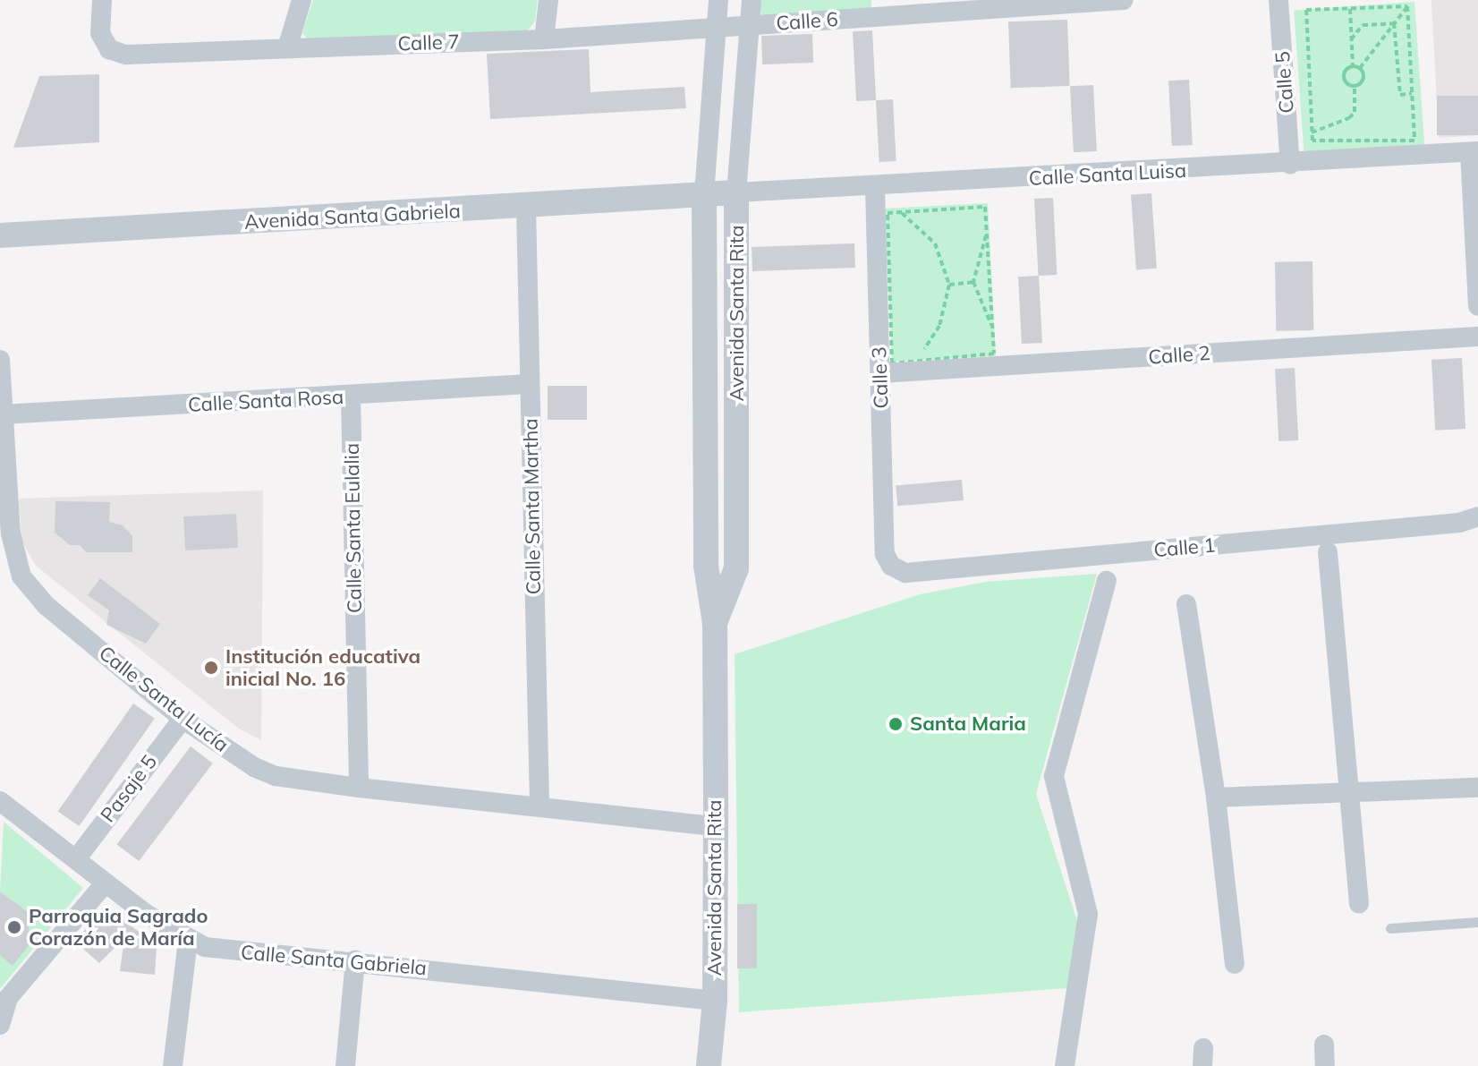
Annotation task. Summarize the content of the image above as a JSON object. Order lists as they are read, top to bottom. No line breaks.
{"streets":{"street":["Calle 6","Calle 7","Calle 5","Calle Santa Luisa","Avenida Santa Gabriela","Avenida Santa Rita","Calle 2","Calle 3","Calle Santa Rosa","Calle Santa Martha","Calle Santa Eulalia","Calle 1","Calle Santa Lucía","Pasaje 5","Calle Santa Gabriela"]},"crossings":[["Calle 6","Calle 7"],["Calle 6","Avenida Santa Rita"],["Calle 7","Avenida Santa Rita"],["Calle 5","Calle Santa Luisa"],["Calle Santa Luisa","Avenida Santa Gabriela"],["Calle Santa Luisa","Avenida Santa Rita"],["Calle Santa Luisa","Calle 3"],["Avenida Santa Gabriela","Avenida Santa Rita"],["Avenida Santa Gabriela","Calle Santa Martha"],["Avenida Santa Rita","Calle Santa Lucía"],["Avenida Santa Rita","Calle Santa Gabriela"],["Calle 2","Calle 3"],["Calle 3","Calle 1"],["Calle Santa Rosa","Calle Santa Martha"],["Calle Santa Rosa","Calle Santa Eulalia"],["Calle Santa Rosa","Calle Santa Lucía"],["Calle Santa Martha","Calle Santa Lucía"],["Calle Santa Eulalia","Calle Santa Lucía"],["Calle Santa Lucía","Pasaje 5"],["Pasaje 5","Calle Santa Gabriela"]],"places":["Institución educativa inicial No. 16","Santa Maria","Parroquia Sagrado Corazón de María"]}
